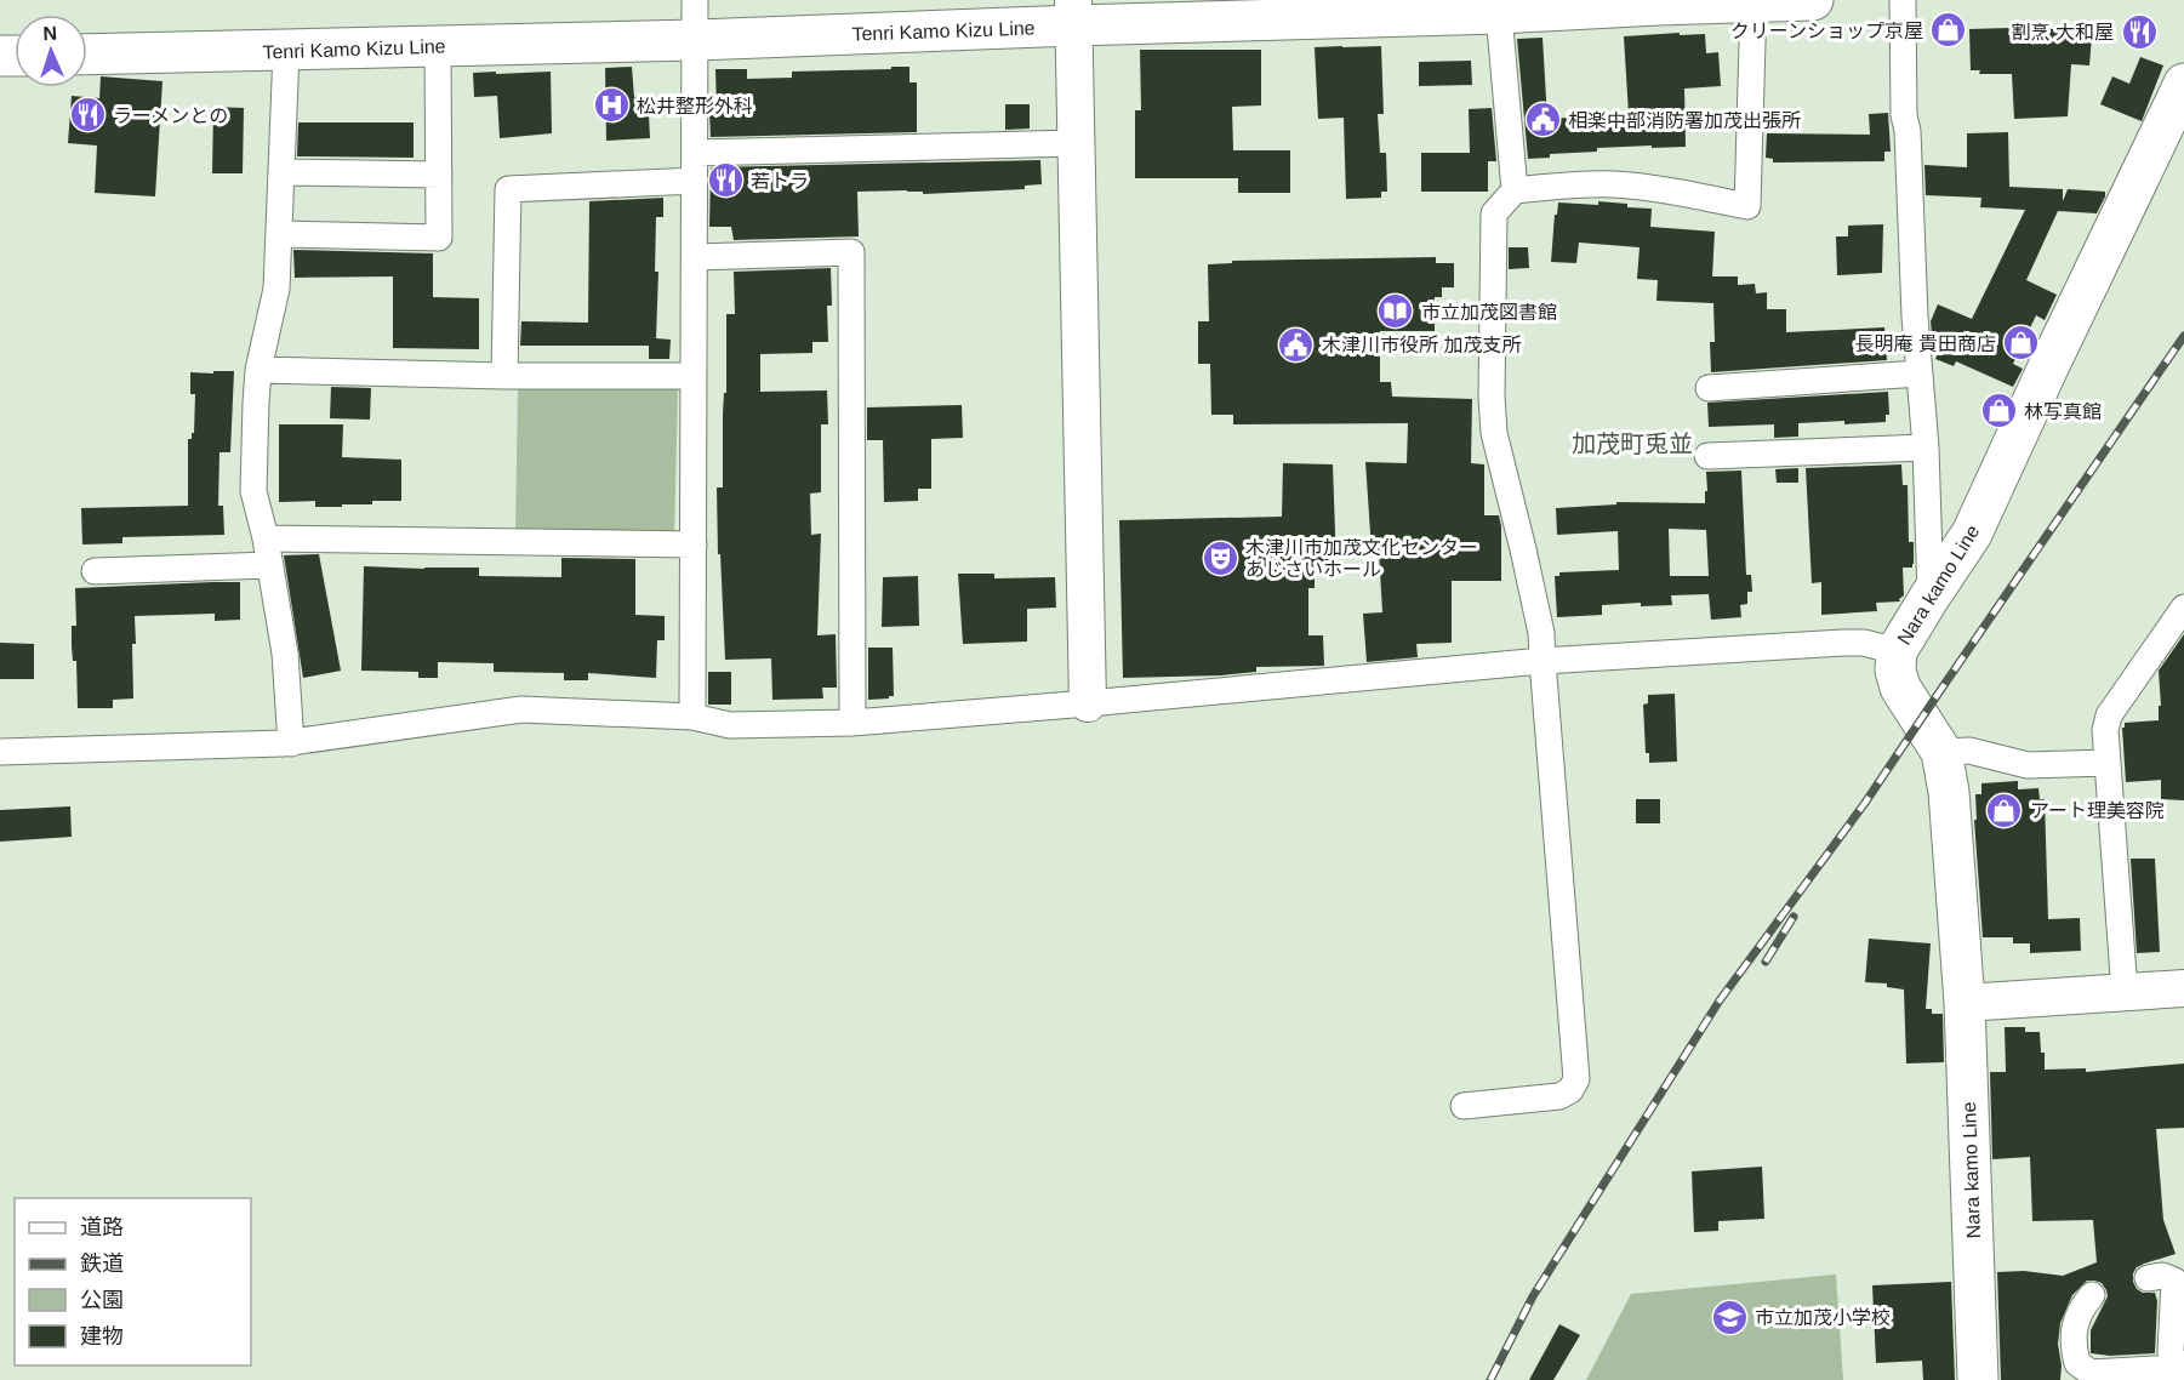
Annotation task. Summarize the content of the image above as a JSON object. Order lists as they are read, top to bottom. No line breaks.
{"streets":{"main road":["Tenri Kamo Kizu Line","Nara kamo Line"]},"districts":["加茂町兎並"],"places":{"shop":["クリーンショップ京屋","長明庵 貴田商店","林写真館","アート理美容院"],"restaurant":["割烹 大和屋","ラーメンとの","若トラ"],"hospital":["松井整形外科"],"public building":["相楽中部消防署加茂出張所","木津川市役所 加茂支所"],"library":["市立加茂図書館"],"theatre":["木津川市加茂文化センター あじさいホール"],"school or university":["市立加茂小学校"]},"legend":["道路","鉄道","公園","建物"],"north":"top"}
